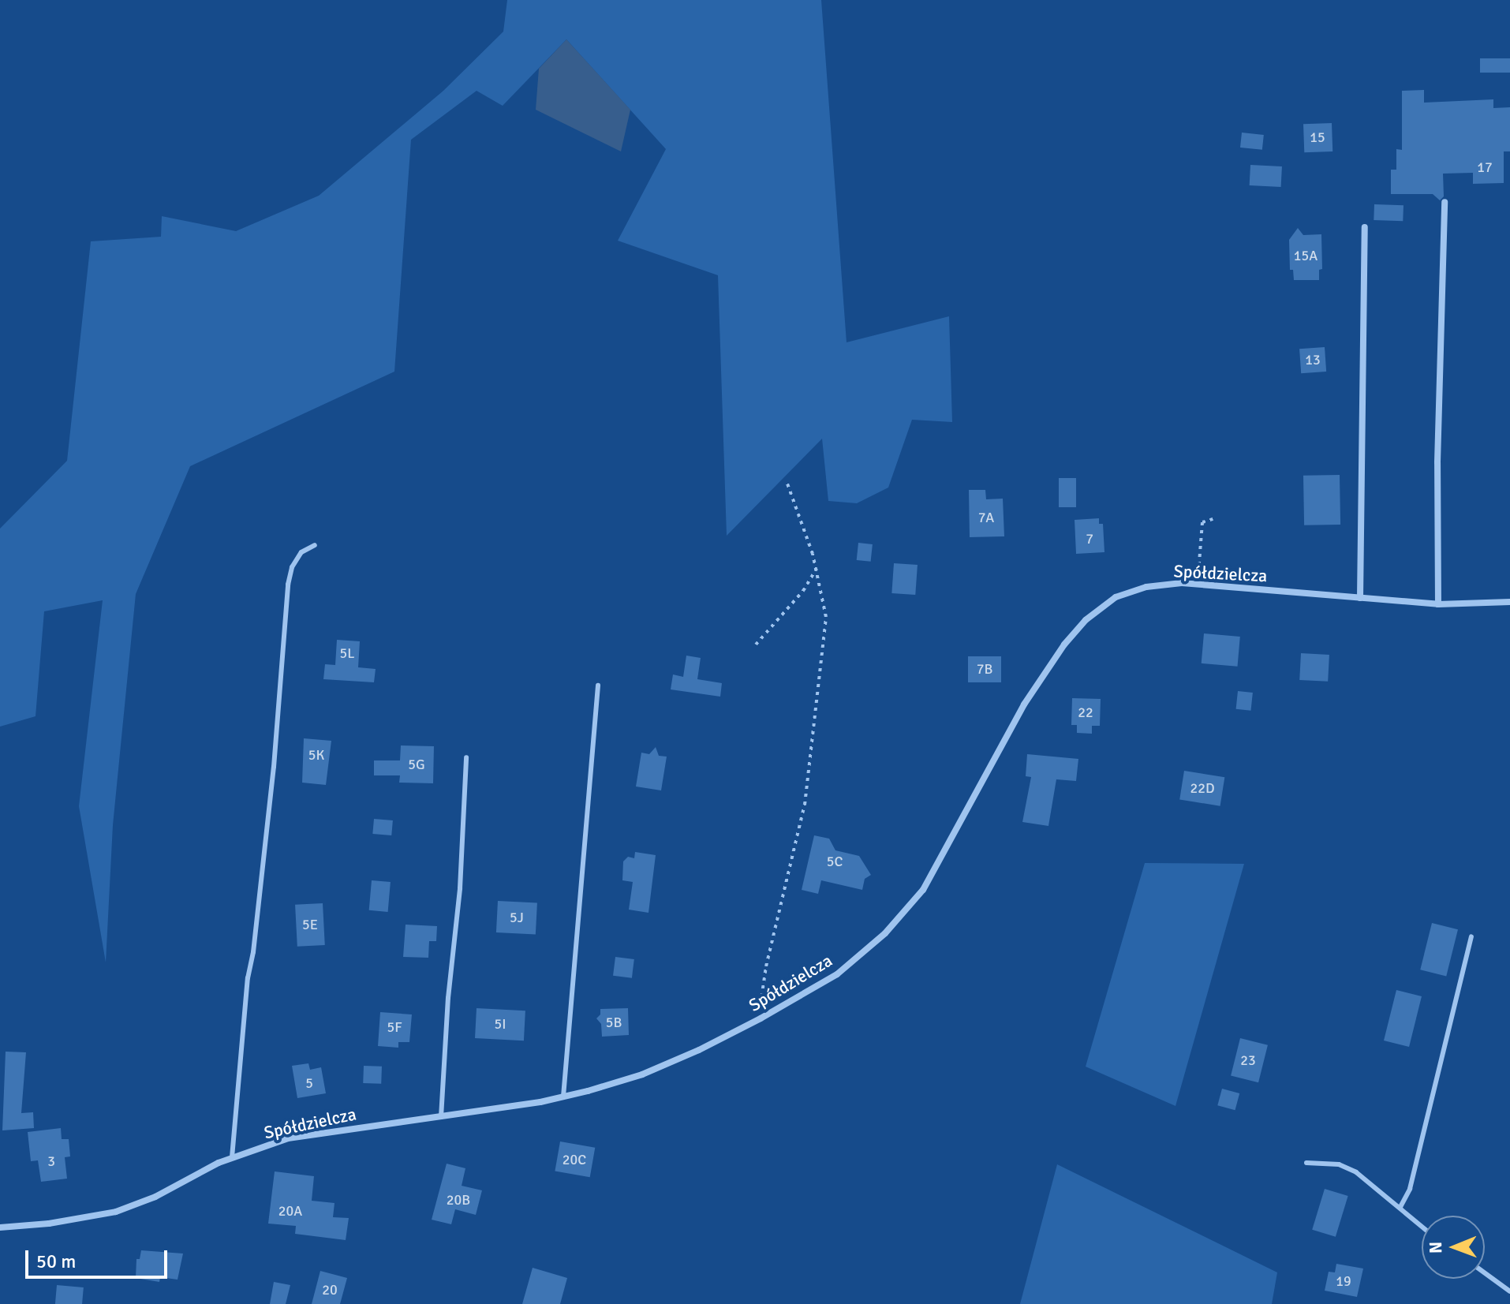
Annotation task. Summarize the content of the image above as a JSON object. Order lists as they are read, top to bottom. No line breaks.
{"streets":{"street":["Spółdzielcza"]},"house_numbers":["15","17","15A","13","7A","7","5L","7B","22","5K","5G","22D","5C","5J","5E","5B","5I","5F","23","5","20C","3","20B","20A","19","20"],"scale_bar":"50 m","north":"left"}
